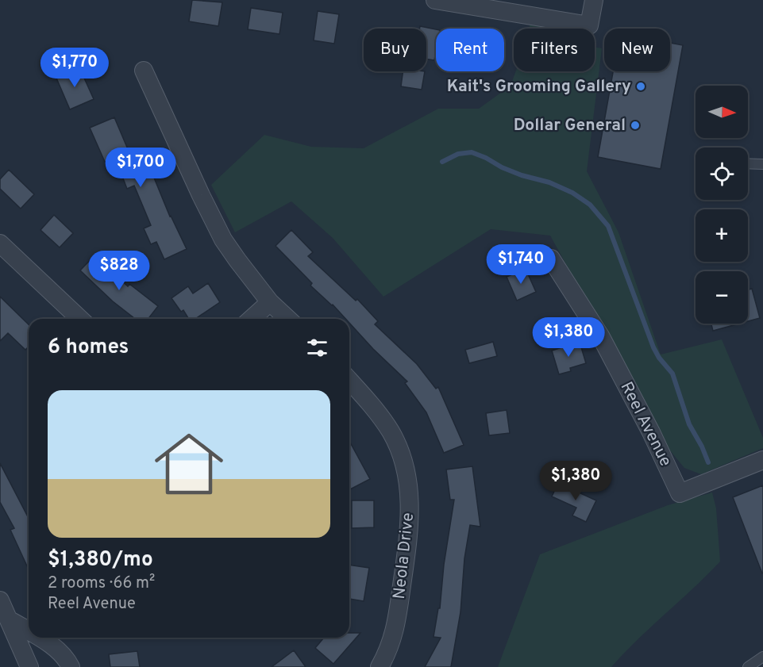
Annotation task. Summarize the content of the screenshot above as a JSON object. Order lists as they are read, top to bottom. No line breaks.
{"streets":{"street":["Reel Avenue","Neola Drive"]},"places":["Kait's Grooming Gallery","Dollar General"],"north":"right","page":{"chip":["Buy","Rent","Filters","New"],"price":["$1,770","$1,700","$1,740","$828","$1,380","$1,380"],"map_buttons":["+","−"],"heading":"6 homes","list":[{"name":"$1,380/mo","note":"2 rooms · 66 m² · Reel Avenue"}]}}
